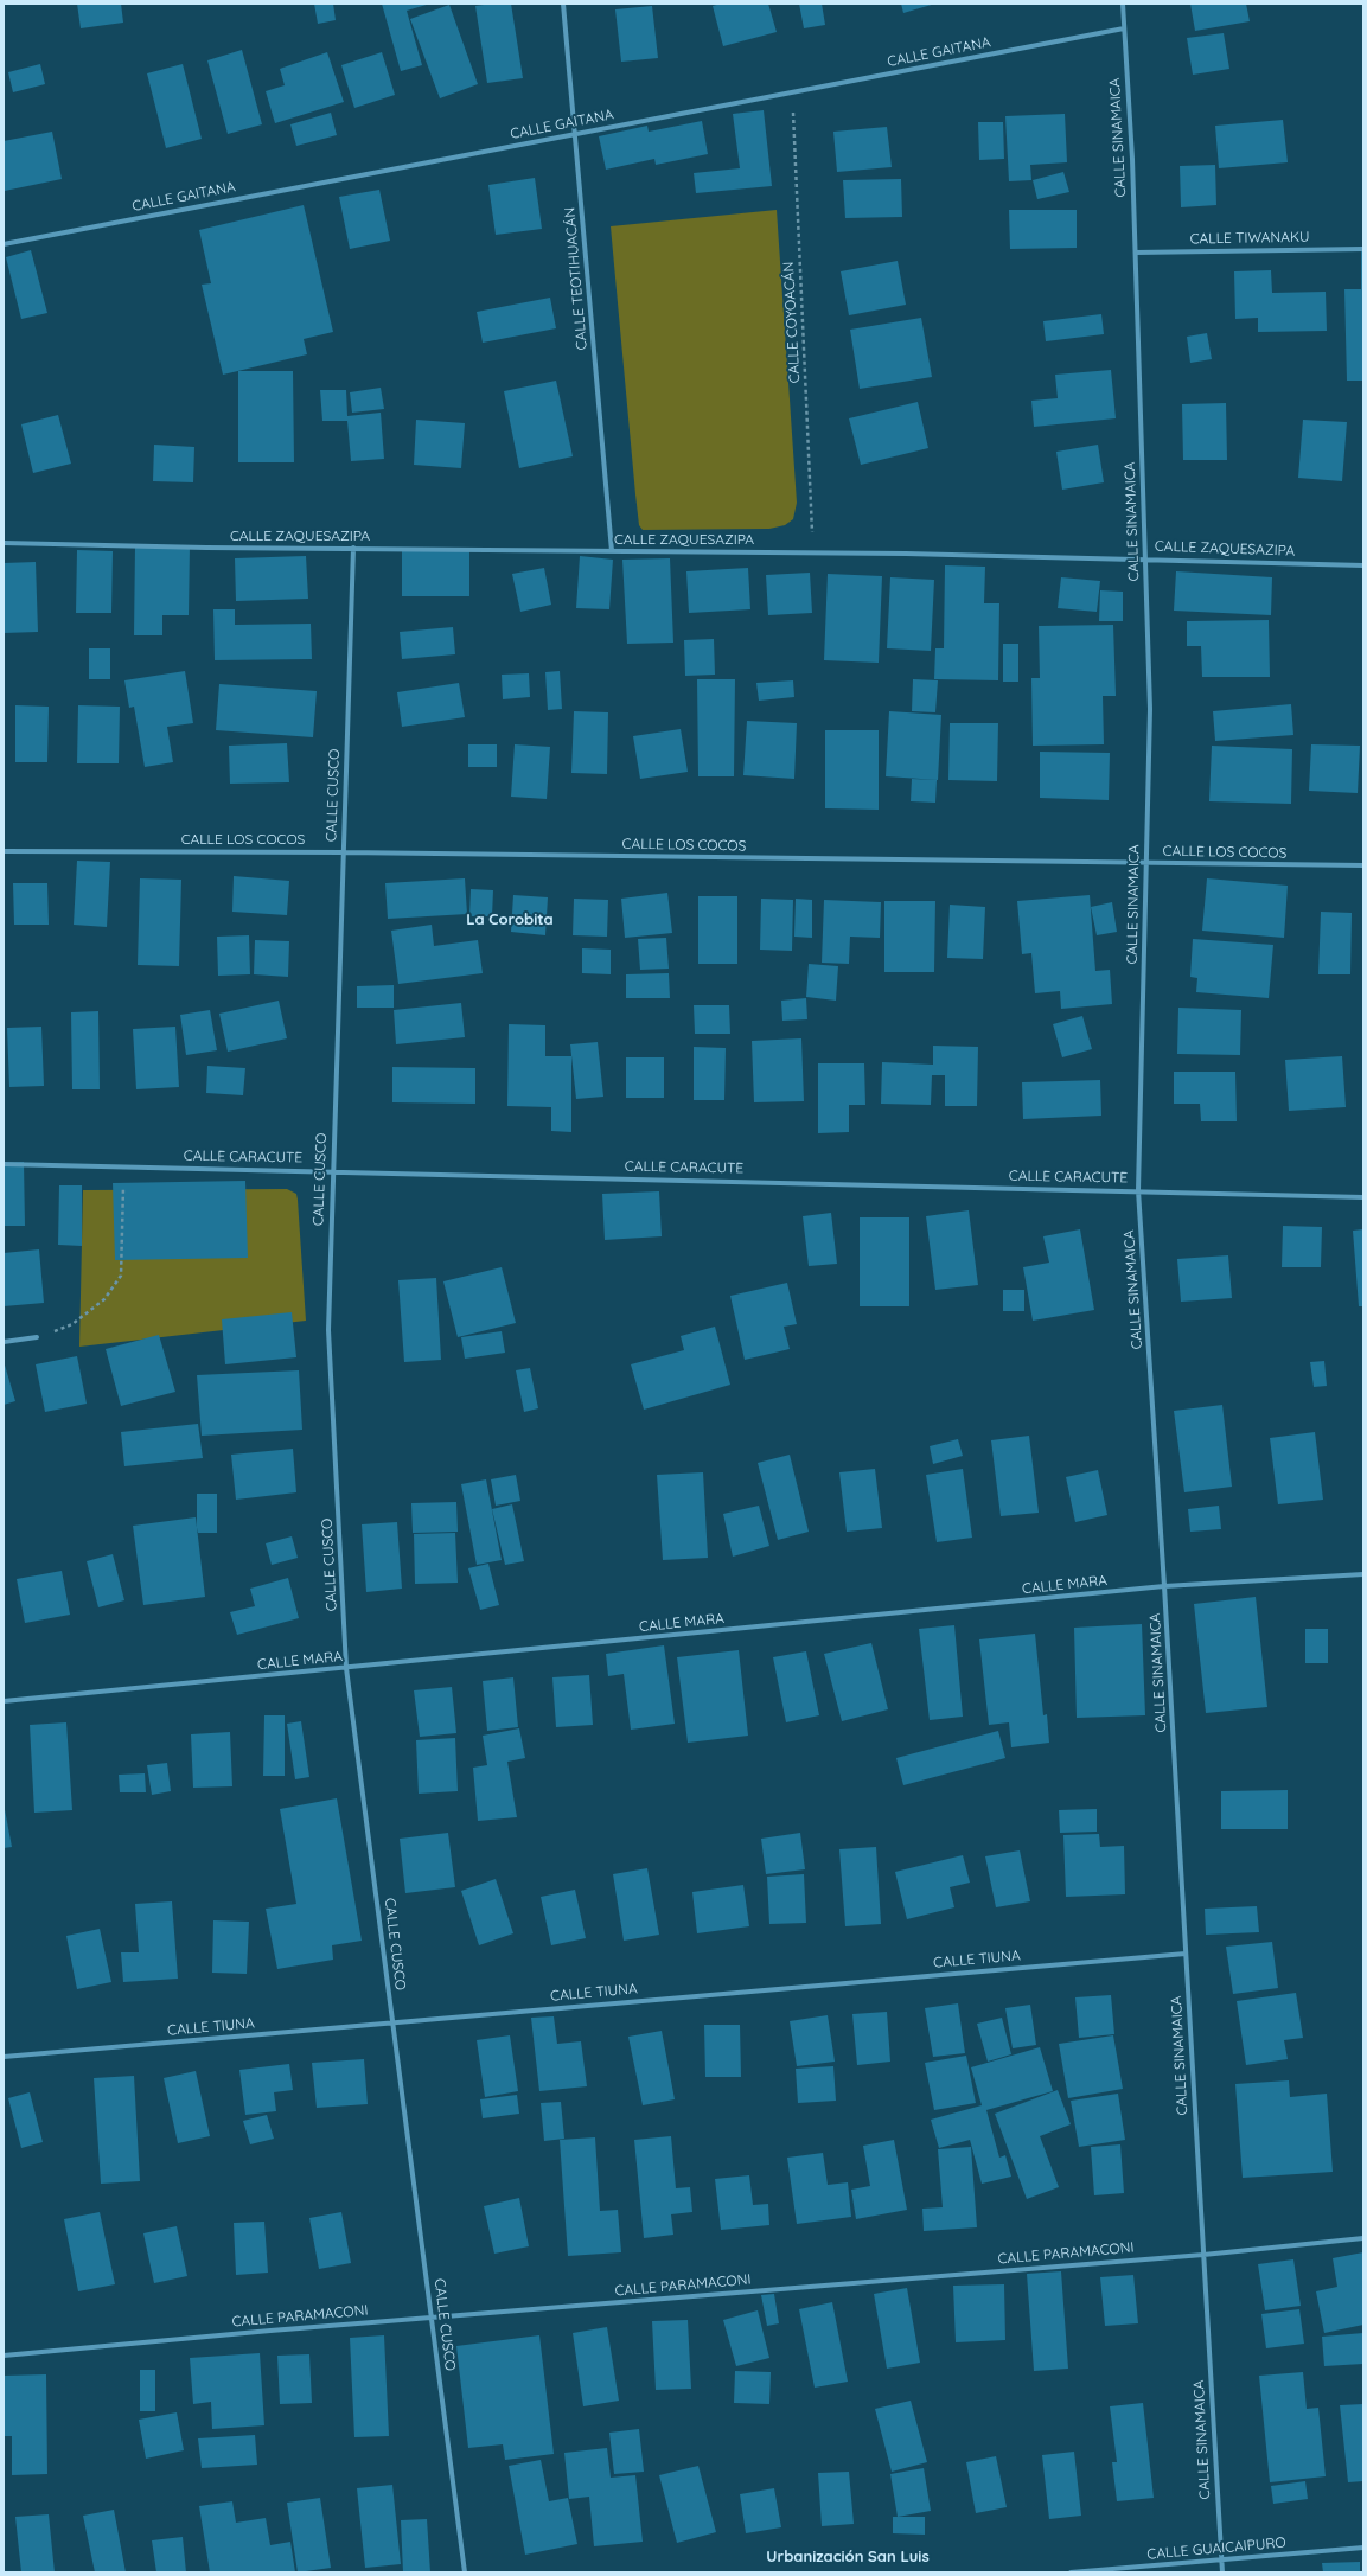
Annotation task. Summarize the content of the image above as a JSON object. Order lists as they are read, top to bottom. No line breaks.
{"streets":{"street":["CALLE GAITANA","CALLE SINAMAICA","CALLE TIWANAKU","CALLE TEOTIHUACÁN","CALLE ZAQUESAZIPA","CALLE CUSCO","CALLE LOS COCOS","CALLE CARACUTE","CALLE MARA","CALLE TIUNA","CALLE PARAMACONI","CALLE GUAICAIPURO"],"path":["CALLE COYOACÁN"]},"crossings":[["CALLE GAITANA","CALLE SINAMAICA"],["CALLE GAITANA","CALLE TEOTIHUACÁN"],["CALLE GAITANA","CALLE COYOACÁN"],["CALLE SINAMAICA","CALLE TIWANAKU"],["CALLE SINAMAICA","CALLE ZAQUESAZIPA"],["CALLE SINAMAICA","CALLE LOS COCOS"],["CALLE SINAMAICA","CALLE CARACUTE"],["CALLE SINAMAICA","CALLE MARA"],["CALLE SINAMAICA","CALLE TIUNA"],["CALLE SINAMAICA","CALLE PARAMACONI"],["CALLE SINAMAICA","CALLE GUAICAIPURO"],["CALLE TEOTIHUACÁN","CALLE ZAQUESAZIPA"],["CALLE COYOACÁN","CALLE ZAQUESAZIPA"],["CALLE ZAQUESAZIPA","CALLE CUSCO"],["CALLE CUSCO","CALLE LOS COCOS"],["CALLE CUSCO","CALLE CARACUTE"],["CALLE CUSCO","CALLE MARA"],["CALLE CUSCO","CALLE TIUNA"],["CALLE CUSCO","CALLE PARAMACONI"]],"districts":["La Corobita","Urbanización San Luis"]}
